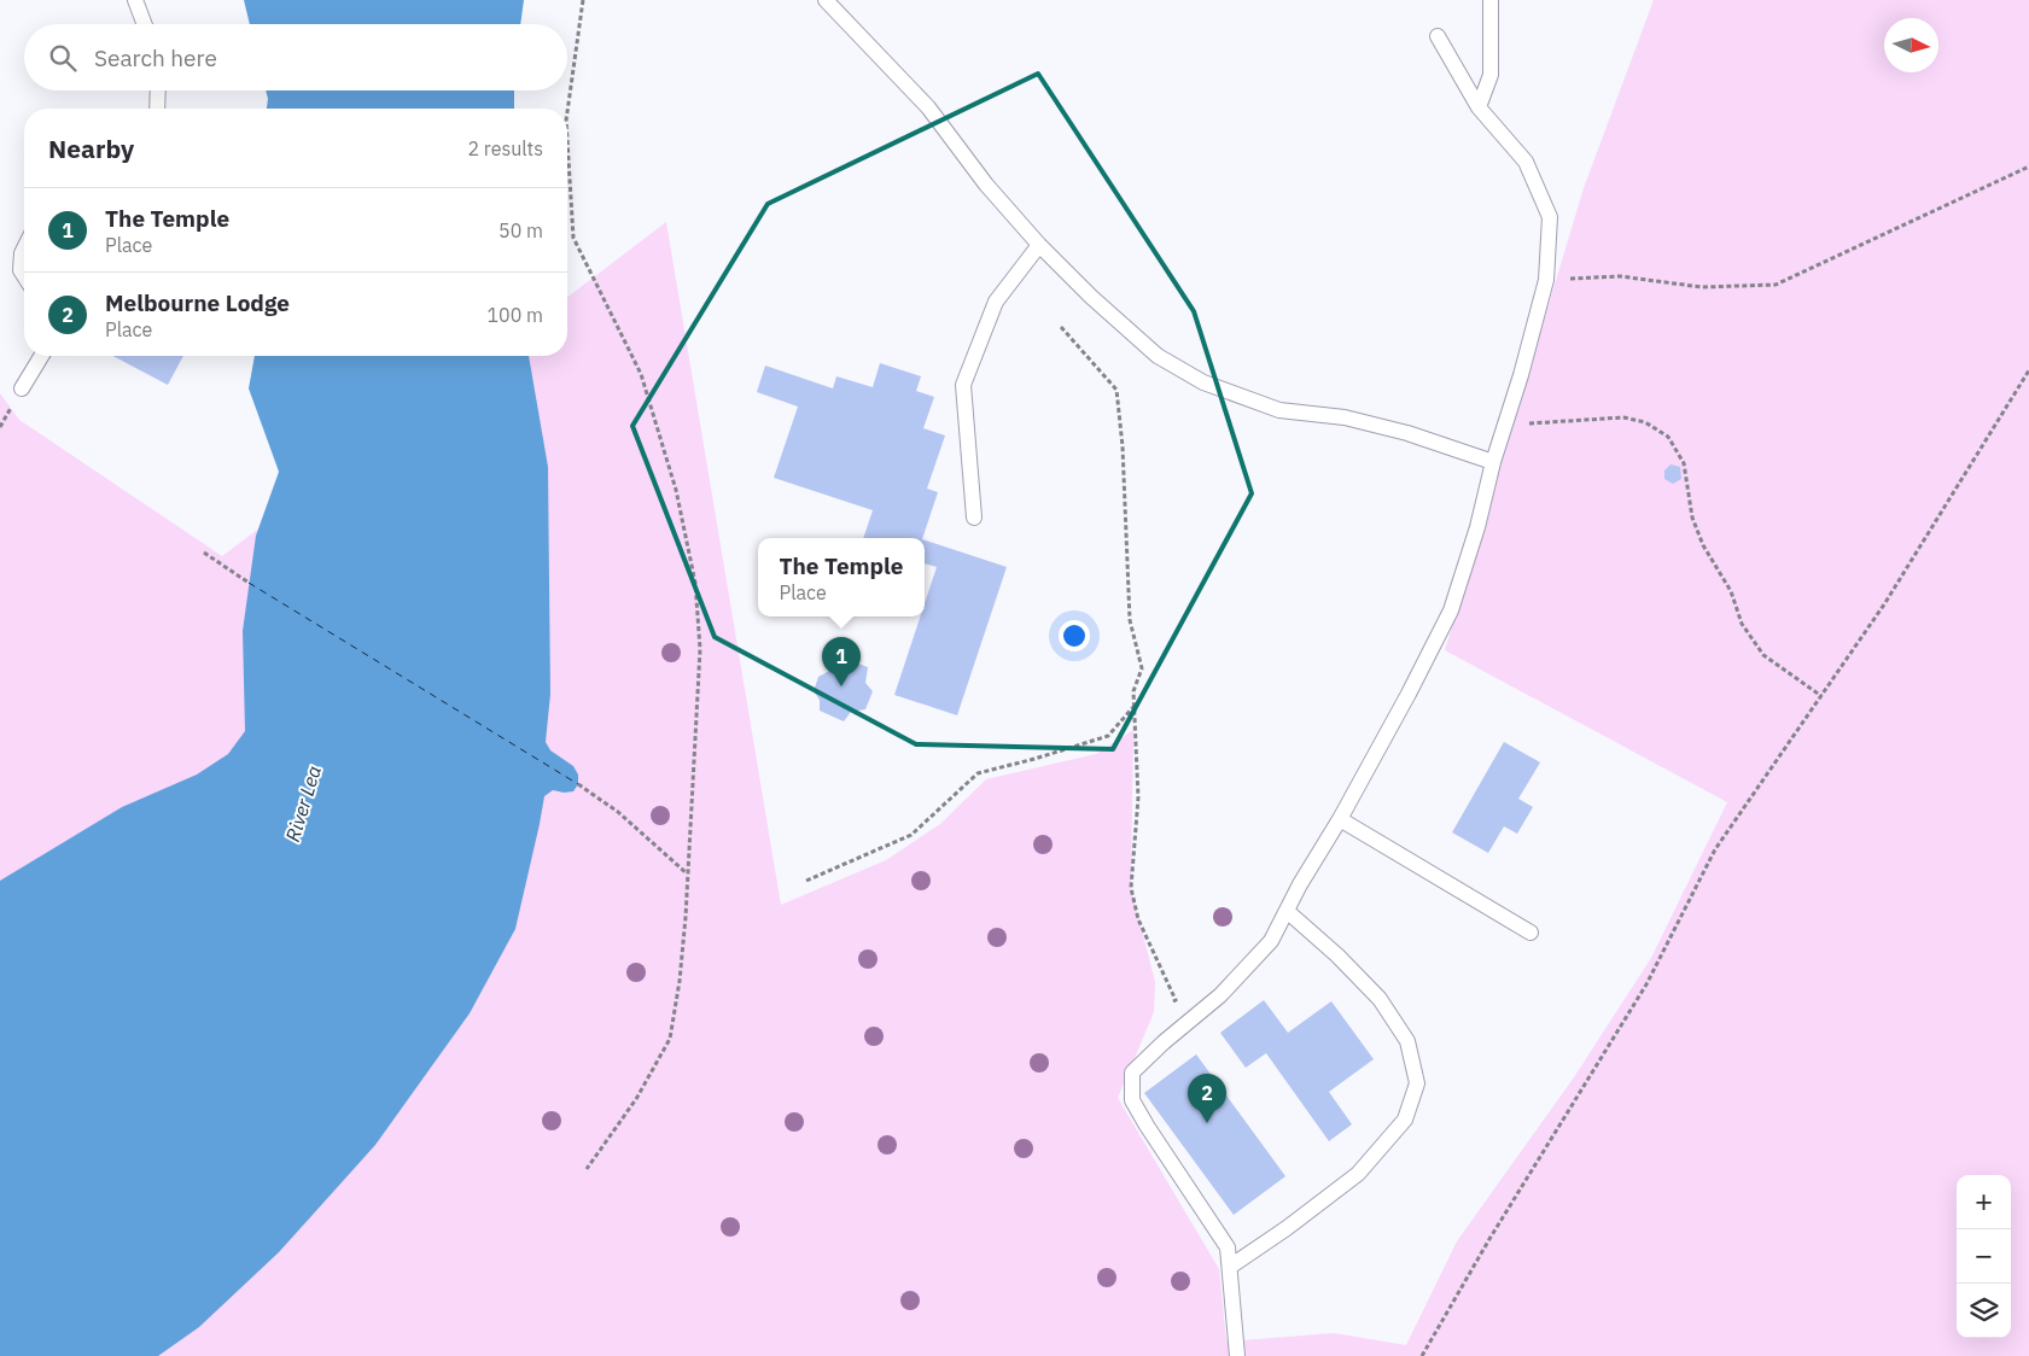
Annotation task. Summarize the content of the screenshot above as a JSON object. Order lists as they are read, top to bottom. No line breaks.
{"water":["River Lea"],"north":"right","page":{"search":"Search here","heading":["Nearby","2 results"],"list":[{"mark":"1","name":"The Temple","note":"Place","value":"50 m"},{"mark":"2","name":"Melbourne Lodge","note":"Place","value":"100 m"}],"popup":["The Temple","Place"],"pins":["1","2"],"map_buttons":["+","−"]}}
